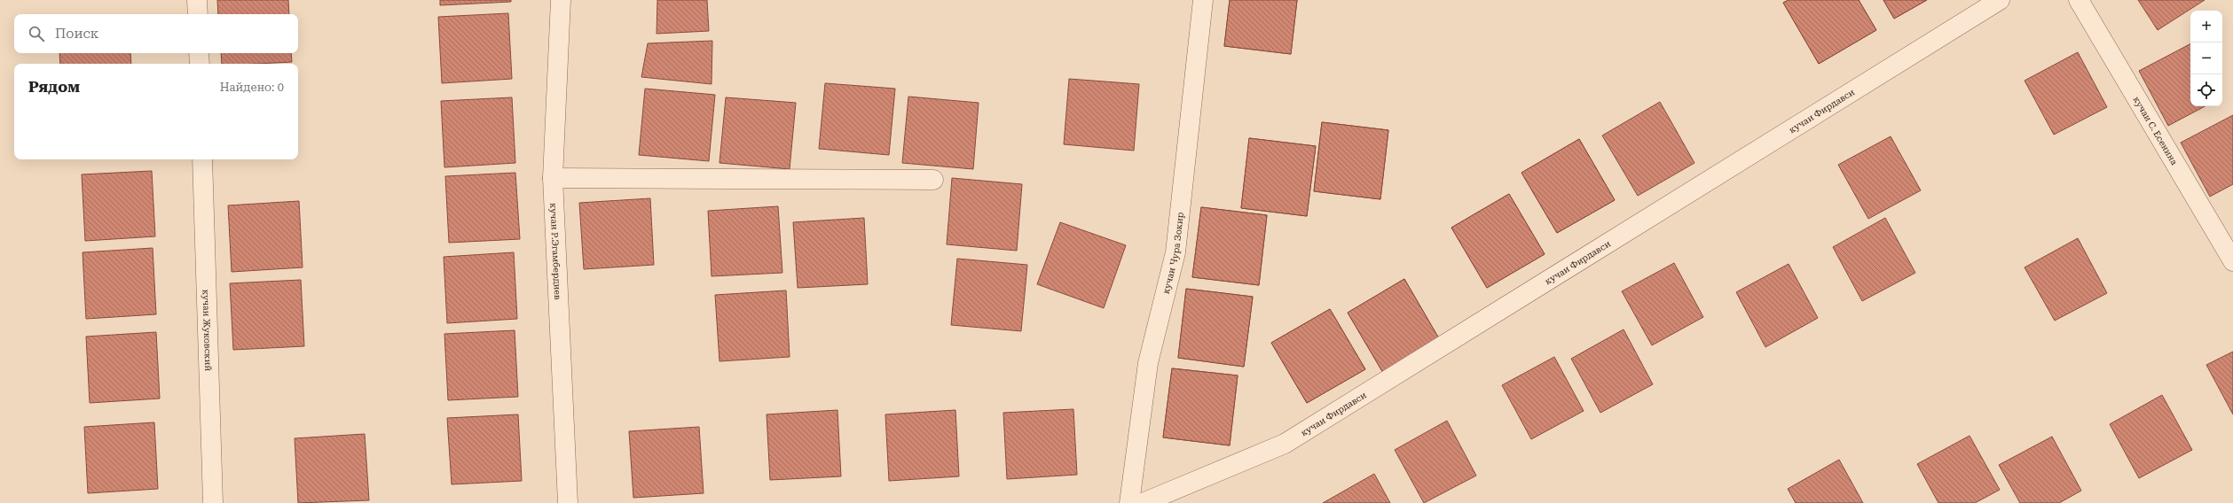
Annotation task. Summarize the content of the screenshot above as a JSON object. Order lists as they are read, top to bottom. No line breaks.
{"streets":{"street":["кучаи Фирдавси","кучаи С. Есенина","кучаи Р.Эгамбердиев","кучаи Чура Зокир","кучаи Жуковский"]},"page":{"map_buttons":["+","−"],"search":"Поиск","heading":["Рядом","Найдено: 0"]}}
